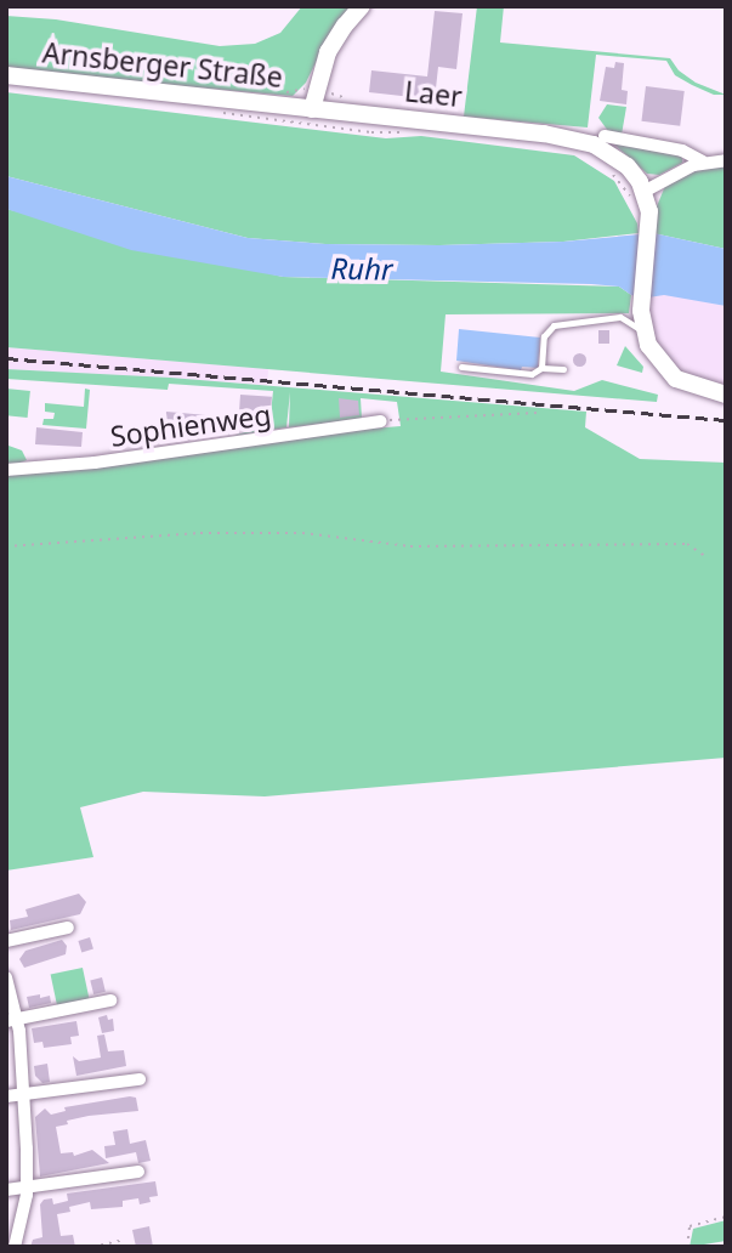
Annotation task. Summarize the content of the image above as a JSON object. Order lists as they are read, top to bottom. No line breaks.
{"streets":{"main road":["Arnsberger Straße","Laer"],"street":["Sophienweg"]},"crossings":[["Arnsberger Straße","Laer"]],"water":["Ruhr"]}
